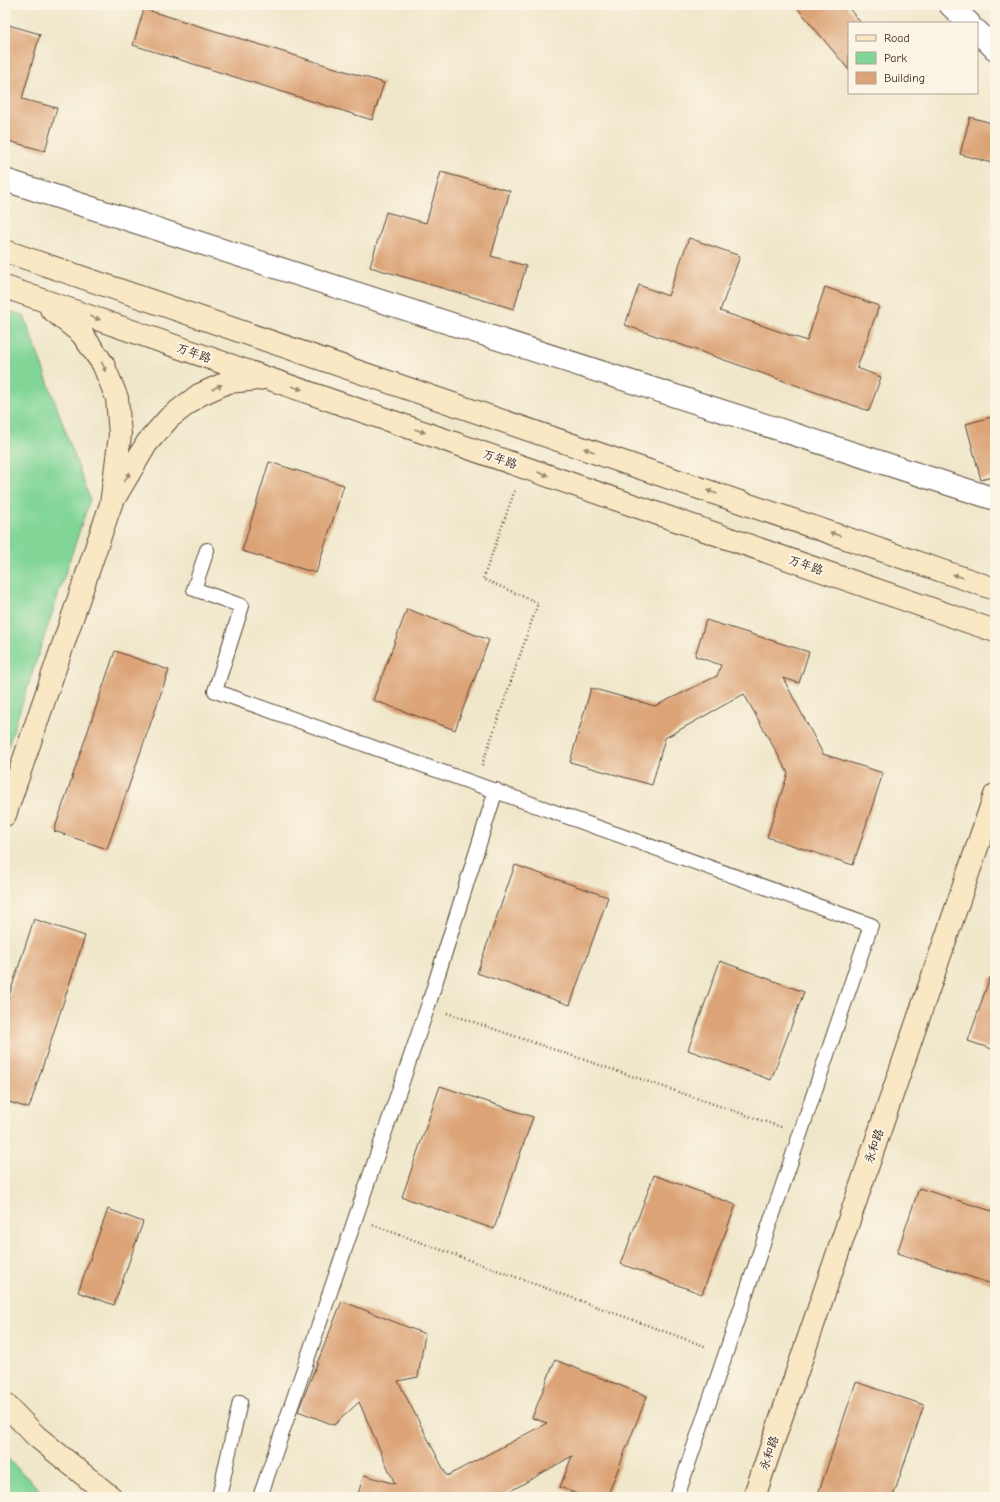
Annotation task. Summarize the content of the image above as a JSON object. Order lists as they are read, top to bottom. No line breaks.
{"streets":{"main road":["万年路","永和路"]},"legend":["Road","Park","Building"]}
